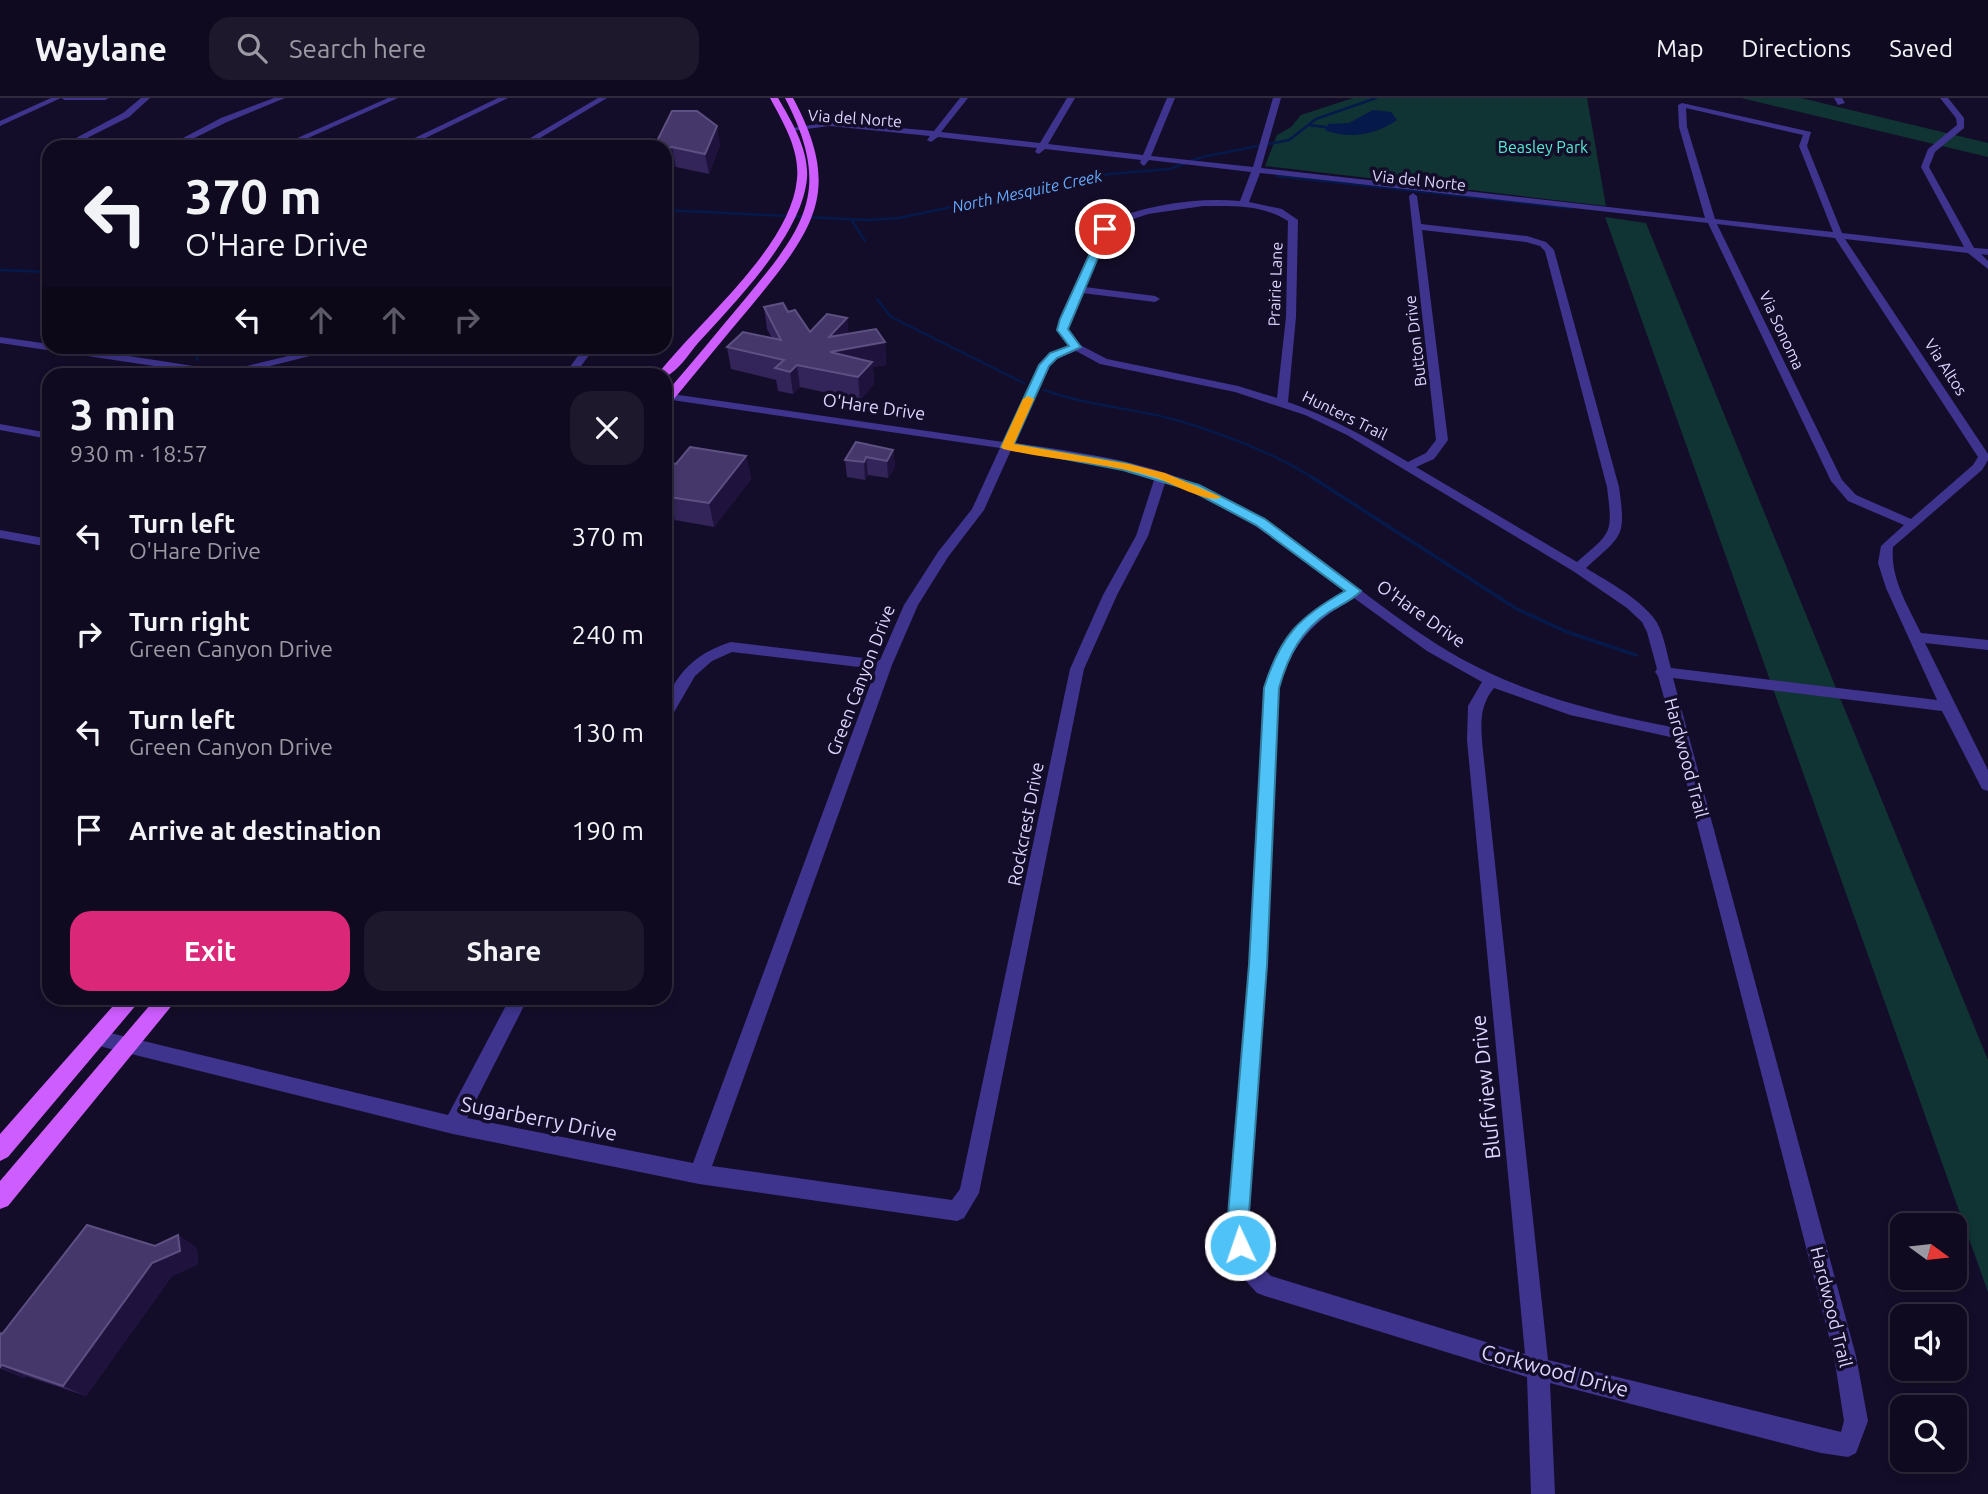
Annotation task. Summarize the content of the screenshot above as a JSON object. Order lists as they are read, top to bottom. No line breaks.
{"streets":{"street":["Via del Norte","Prairie Lane","Via Sonoma","Button Drive","Via Altos","O'Hare Drive","Hunters Trail","Green Canyon Drive","Hardwood Trail","Rockcrest Drive","Bluffview Drive","Sugarberry Drive","Corkwood Drive"]},"crossings":[["Via del Norte","Via Sonoma"],["Via del Norte","Button Drive"],["Via del Norte","Via Altos"],["Prairie Lane","Hunters Trail"],["Via Sonoma","Via Altos"],["Button Drive","Hunters Trail"],["O'Hare Drive","Green Canyon Drive"],["O'Hare Drive","Hardwood Trail"],["O'Hare Drive","Rockcrest Drive"],["O'Hare Drive","Bluffview Drive"],["O'Hare Drive","Corkwood Drive"],["Hunters Trail","Green Canyon Drive"],["Hunters Trail","Hardwood Trail"],["Green Canyon Drive","Sugarberry Drive"],["Hardwood Trail","Corkwood Drive"],["Rockcrest Drive","Sugarberry Drive"],["Bluffview Drive","Corkwood Drive"]],"water":["North Mesquite Creek"],"parks":["Beasley Park"],"north":"right","page":{"header":"Waylane","search":"Search here","nav":["Map","Directions","Saved"],"turn":["370 m","O'Hare Drive"],"heading":["3 min","930 m · 18:57"],"list":[{"name":"Turn left","note":"O'Hare Drive","value":"370 m"},{"name":"Turn right","note":"Green Canyon Drive","value":"240 m"},{"name":"Turn left","note":"Green Canyon Drive","value":"130 m"},{"name":"Arrive at destination","value":"190 m"}],"buttons":["Exit","Share"]}}
